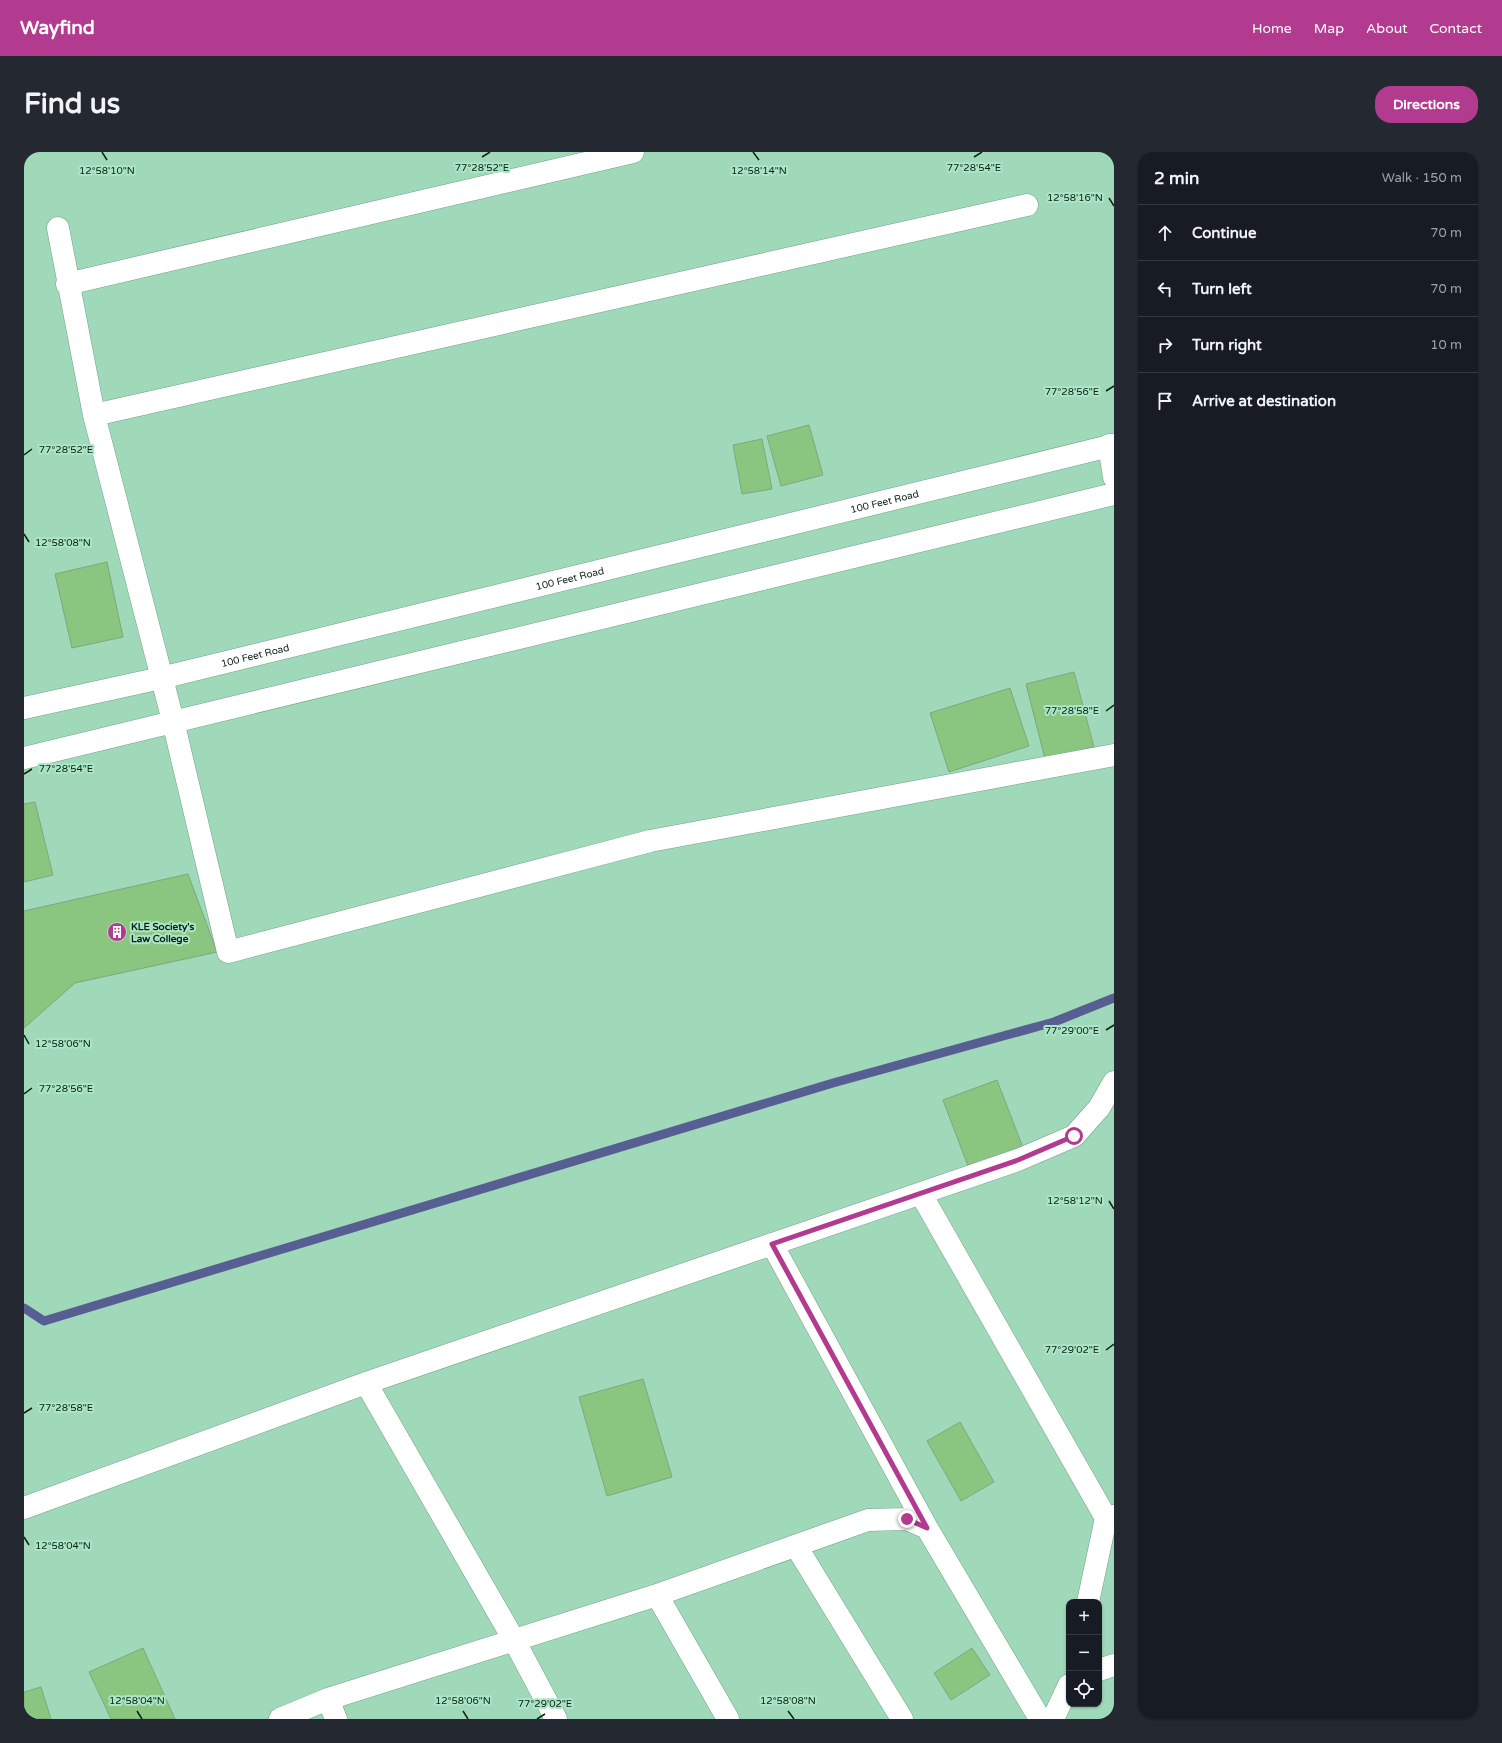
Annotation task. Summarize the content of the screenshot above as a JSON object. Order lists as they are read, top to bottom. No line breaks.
{"streets":{"street":["100 Feet Road"]},"places":{"building":["KLE Society's Law College"]},"page":{"header":"Wayfind","nav":["Home","Map","About","Contact"],"buttons":"Directions","title":"Find us","heading":["2 min","Walk · 150 m"],"list":[["Continue","70 m"],["Turn left","70 m"],["Turn right","10 m"],"Arrive at destination"],"map_buttons":["+","−"]},"coordinates":["77°28'52\"E","77°28'54\"E","12°58'14\"N","12°58'10\"N","12°58'16\"N","77°28'56\"E","12°58'08\"N","77°28'58\"E","77°29'00\"E","12°58'06\"N","12°58'12\"N","77°29'02\"E","12°58'04\"N"]}
